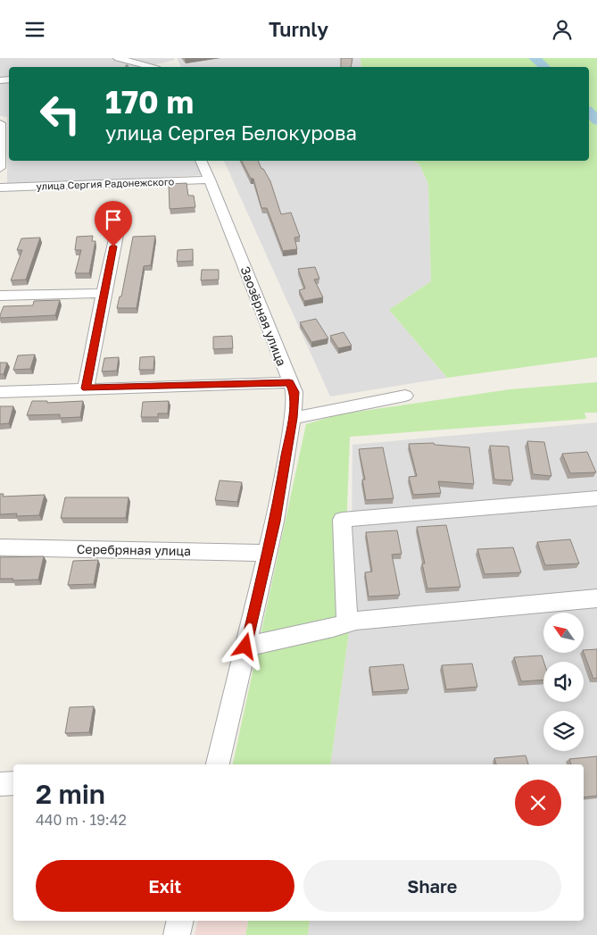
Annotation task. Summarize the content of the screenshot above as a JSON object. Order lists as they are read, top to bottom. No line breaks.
{"streets":{"street":["улица Сергия Радонежского","Заозёрная улица","Серебряная улица"]},"crossings":[["улица Сергия Радонежского","Заозёрная улица"],["Заозёрная улица","Серебряная улица"]],"north":"top left","page":{"header":"Turnly","turn":["170 m","улица Сергея Белокурова"],"heading":["2 min","440 m · 19:42"],"buttons":["Exit","Share"]}}
